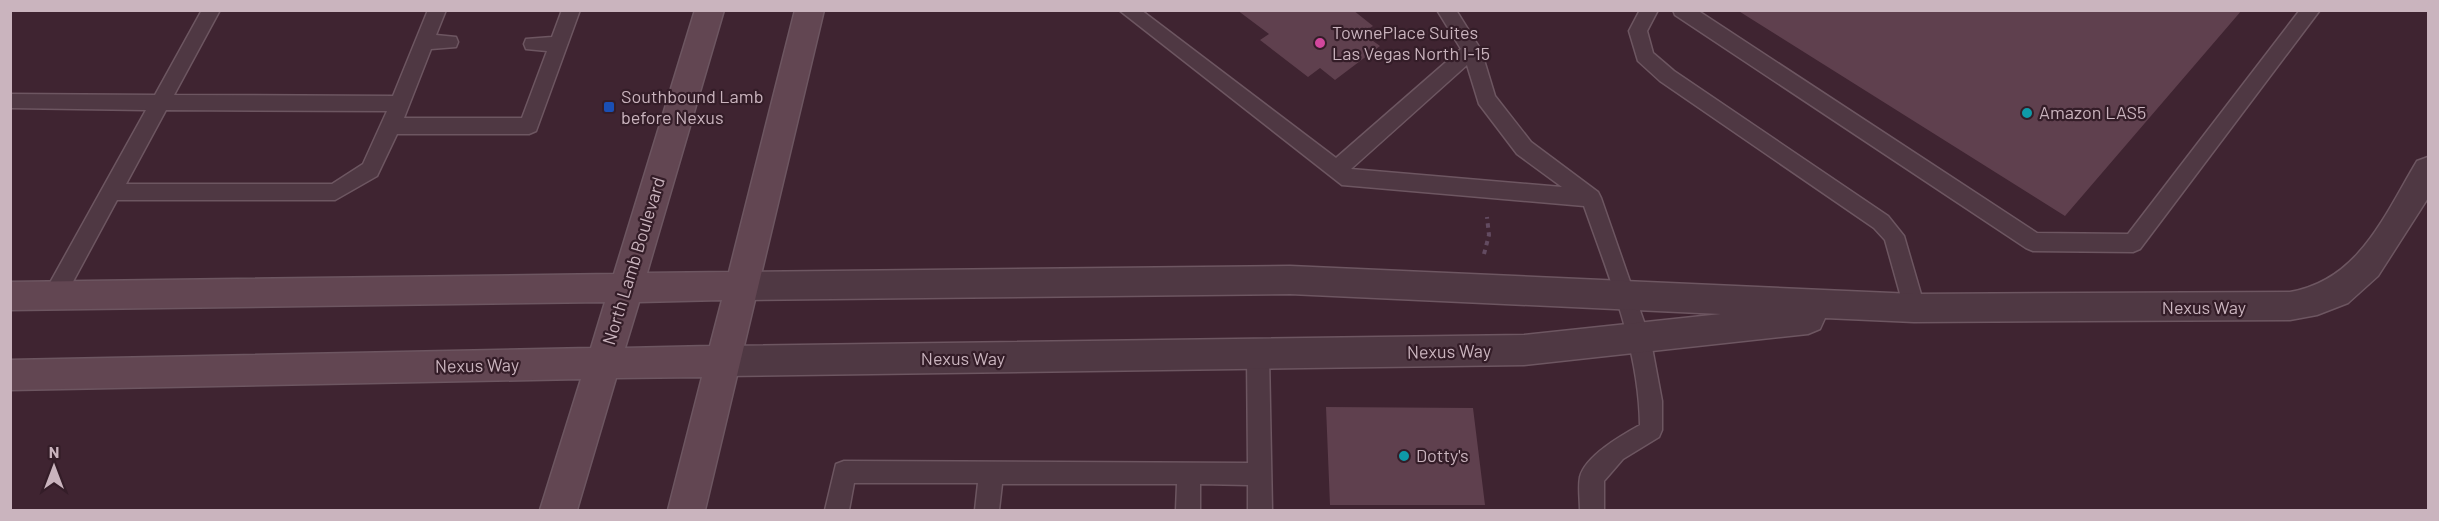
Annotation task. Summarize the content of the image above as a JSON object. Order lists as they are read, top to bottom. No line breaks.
{"streets":{"street":["North Lamb Boulevard","Nexus Way"]},"crossings":[["North Lamb Boulevard","Nexus Way"]],"places":{"other":["TownePlace Suites Las Vegas North I-15","Amazon LAS5","Dotty's"],"transit":["Southbound Lamb before Nexus"]},"north":"top"}
